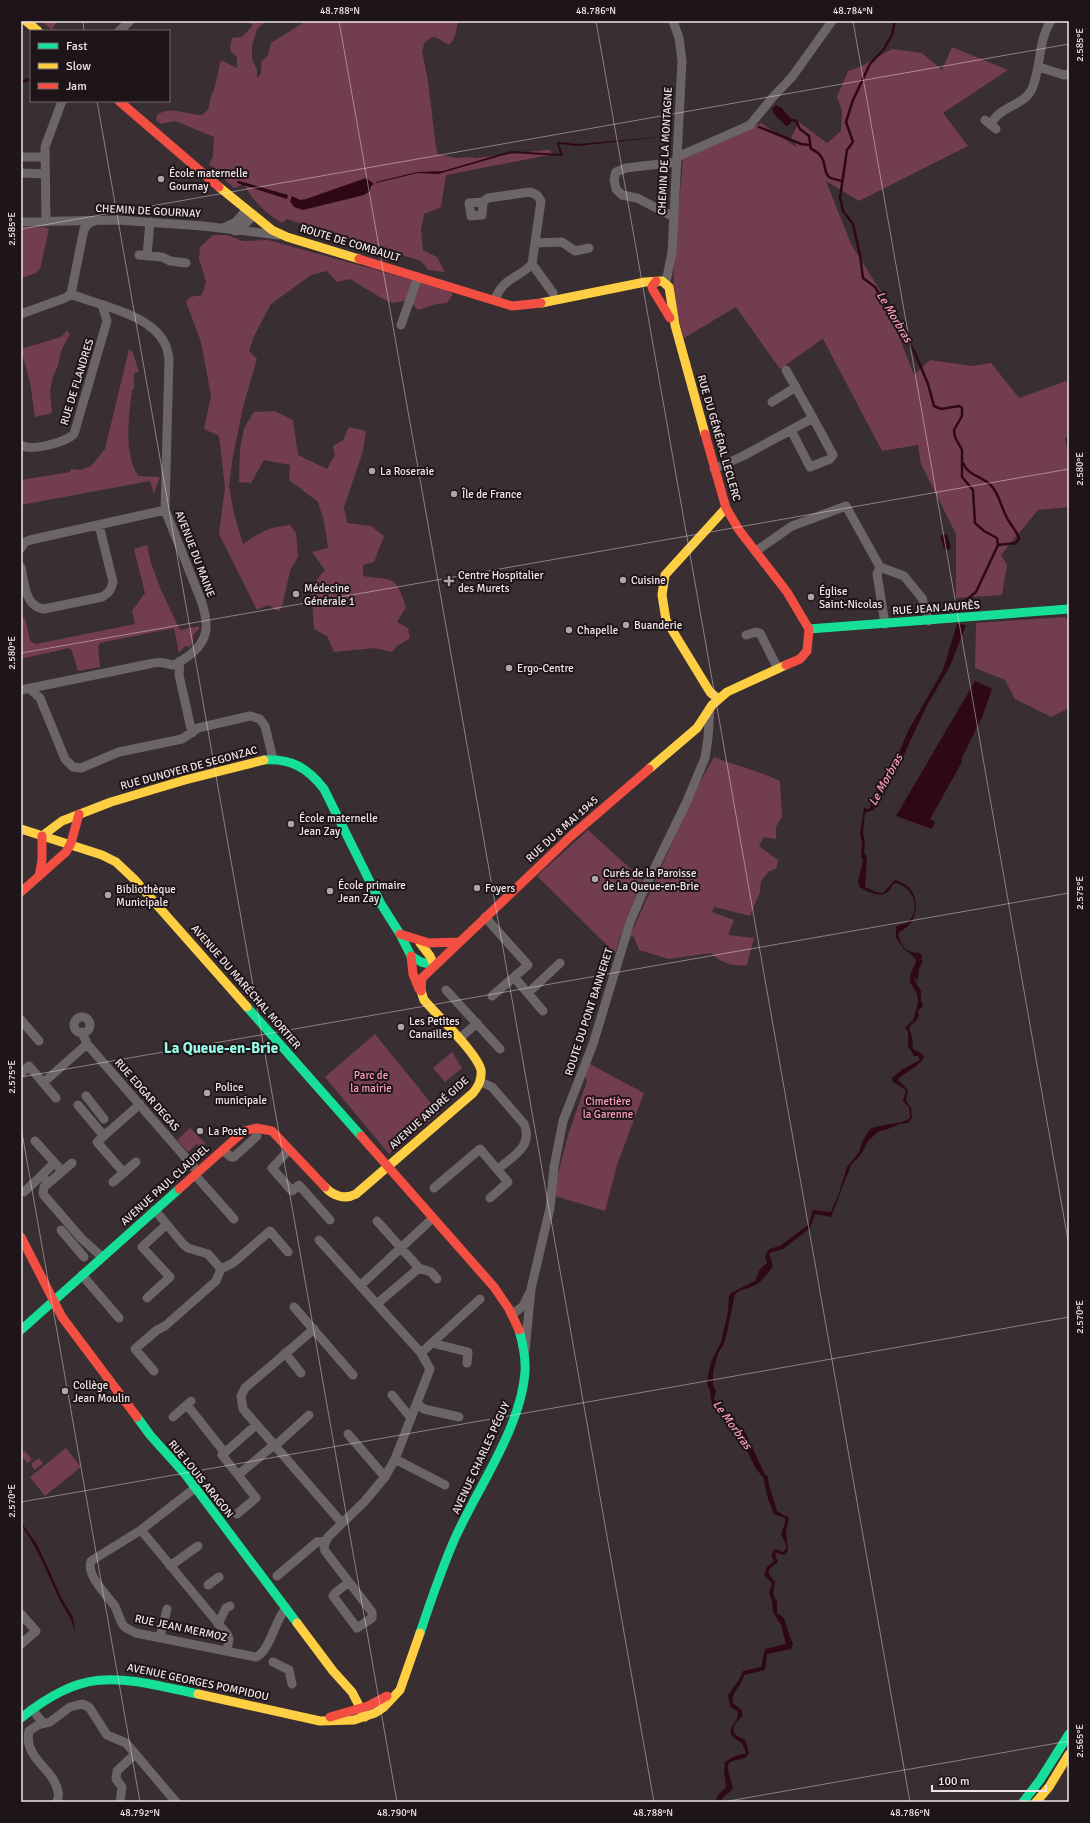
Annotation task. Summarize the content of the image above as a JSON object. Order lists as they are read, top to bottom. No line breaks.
{"streets":{"main road":["ROUTE DE COMBAULT","RUE DU GÉNÉRAL LECLERC","RUE JEAN JAURÈS","RUE DUNOYER DE SEGONZAC","RUE DU 8 MAI 1945","AVENUE DU MARÉCHAL MORTIER","AVENUE ANDRÉ GIDE","AVENUE PAUL CLAUDEL","AVENUE CHARLES PÉGUY","RUE LOUIS ARAGON","AVENUE GEORGES POMPIDOU"],"street":["CHEMIN DE LA MONTAGNE","CHEMIN DE GOURNAY","RUE DE FLANDRES","AVENUE DU MAINE","ROUTE DU PONT BANNERET","RUE EDGAR DEGAS","RUE JEAN MERMOZ"]},"crossings":[["CHEMIN DE LA MONTAGNE","ROUTE DE COMBAULT"],["CHEMIN DE LA MONTAGNE","RUE DU GÉNÉRAL LECLERC"],["CHEMIN DE GOURNAY","ROUTE DE COMBAULT"],["ROUTE DE COMBAULT","RUE DU GÉNÉRAL LECLERC"],["RUE DE FLANDRES","AVENUE DU MAINE"],["RUE DU GÉNÉRAL LECLERC","RUE JEAN JAURÈS"],["RUE DUNOYER DE SEGONZAC","RUE DU 8 MAI 1945"],["RUE DUNOYER DE SEGONZAC","AVENUE DU MARÉCHAL MORTIER"],["RUE DUNOYER DE SEGONZAC","AVENUE ANDRÉ GIDE"],["RUE DU 8 MAI 1945","ROUTE DU PONT BANNERET"],["RUE DU 8 MAI 1945","AVENUE ANDRÉ GIDE"],["AVENUE DU MARÉCHAL MORTIER","AVENUE ANDRÉ GIDE"],["AVENUE DU MARÉCHAL MORTIER","AVENUE PAUL CLAUDEL"],["AVENUE DU MARÉCHAL MORTIER","AVENUE CHARLES PÉGUY"],["ROUTE DU PONT BANNERET","AVENUE CHARLES PÉGUY"],["RUE EDGAR DEGAS","AVENUE PAUL CLAUDEL"],["AVENUE ANDRÉ GIDE","AVENUE PAUL CLAUDEL"],["AVENUE ANDRÉ GIDE","AVENUE CHARLES PÉGUY"],["AVENUE PAUL CLAUDEL","AVENUE CHARLES PÉGUY"],["AVENUE PAUL CLAUDEL","RUE LOUIS ARAGON"],["AVENUE CHARLES PÉGUY","RUE LOUIS ARAGON"],["AVENUE CHARLES PÉGUY","AVENUE GEORGES POMPIDOU"],["RUE LOUIS ARAGON","RUE JEAN MERMOZ"],["RUE LOUIS ARAGON","AVENUE GEORGES POMPIDOU"]],"districts":["La Queue-en-Brie"],"water":["Le Morbras"],"parks":["Parc de la mairie","Cimetière la Garenne"],"places":{"other":["École maternelle Gournay","La Roseraie","Île de France","Cuisine","Médecine Générale 1","Église Saint-Nicolas","Buanderie","Chapelle","Ergo-Centre","École maternelle Jean Zay","Curés de la Paroisse de La Queue-en-Brie","Foyers","École primaire Jean Zay","Bibliothèque Municipale","Les Petites Canailles","Police municipale","La Poste","Collège Jean Moulin"],"health":["Centre Hospitalier des Murets"]},"legend":["Fast","Slow","Jam"],"scale_bar":"100 m","coordinates":["48.788°N","48.786°N","48.784°N","2.585°E","2.580°E","2.575°E","2.570°E","2.565°E","48.792°N","48.790°N"]}
